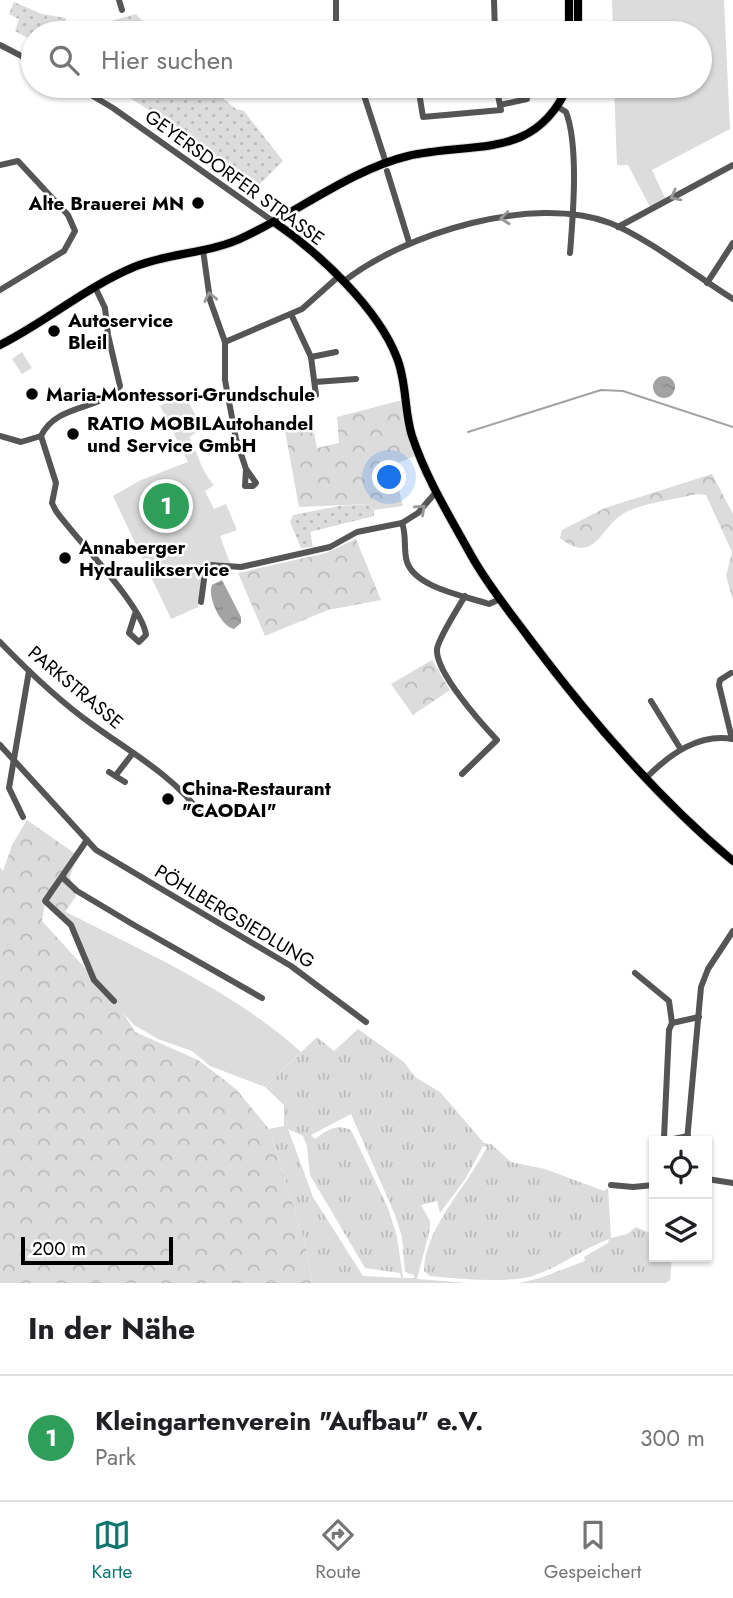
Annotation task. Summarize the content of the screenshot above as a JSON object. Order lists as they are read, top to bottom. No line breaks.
{"streets":{"main road":["GEYERSDORFER STRASSE"],"street":["PARKSTRASSE","PÖHLBERGSIEDLUNG"]},"places":["Alte Brauerei MN","Autoservice Bleil","Maria-Montessori-Grundschule","RATIO MOBILAutohandel und Service GmbH","Annaberger Hydraulikservice","China-Restaurant \"CAODAI\""],"scale_bar":"200 m","page":{"search":"Hier suchen","pins":"1","scale":"200 m","heading":"In der Nähe","list":[{"mark":"1","name":"Kleingartenverein \"Aufbau\" e.V.","note":"Park","value":"300 m"}],"nav":["Karte","Route","Gespeichert"]}}
